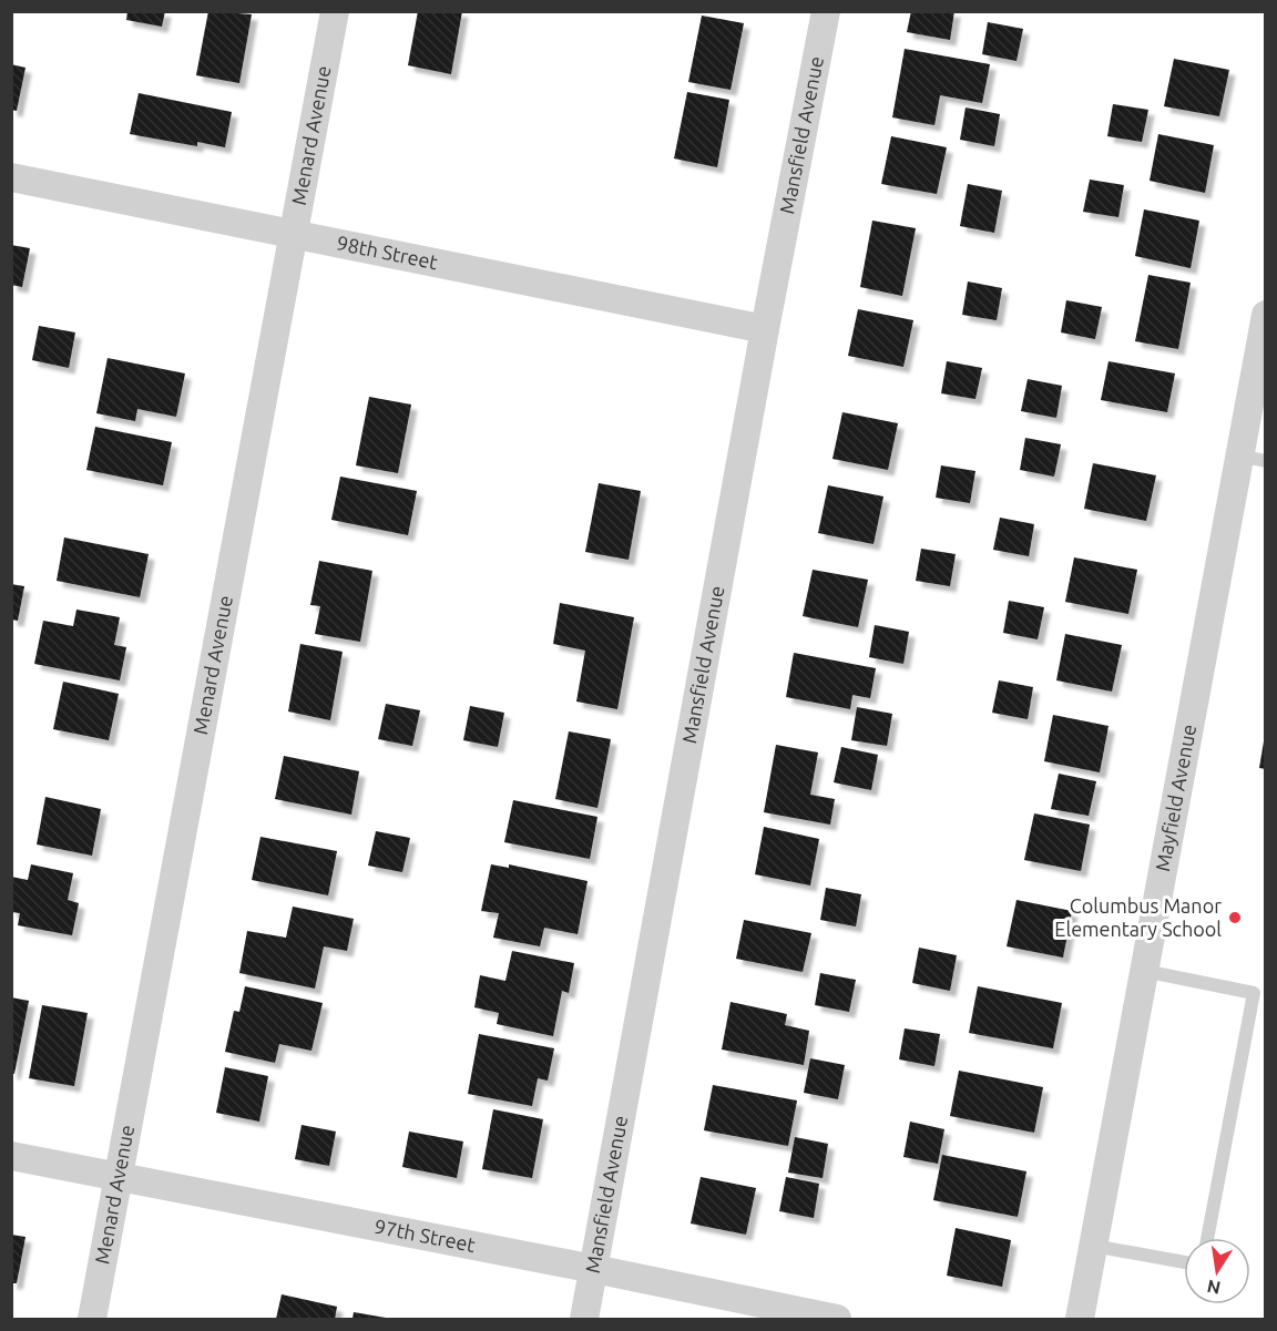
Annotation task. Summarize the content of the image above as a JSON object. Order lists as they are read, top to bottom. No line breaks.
{"streets":{"street":["Mansfield Avenue","Menard Avenue","98th Street","Mayfield Avenue","97th Street"]},"crossings":[["Mansfield Avenue","98th Street"],["Mansfield Avenue","97th Street"],["Menard Avenue","98th Street"],["Menard Avenue","97th Street"]],"places":["Columbus Manor Elementary School"],"north":"bottom"}
